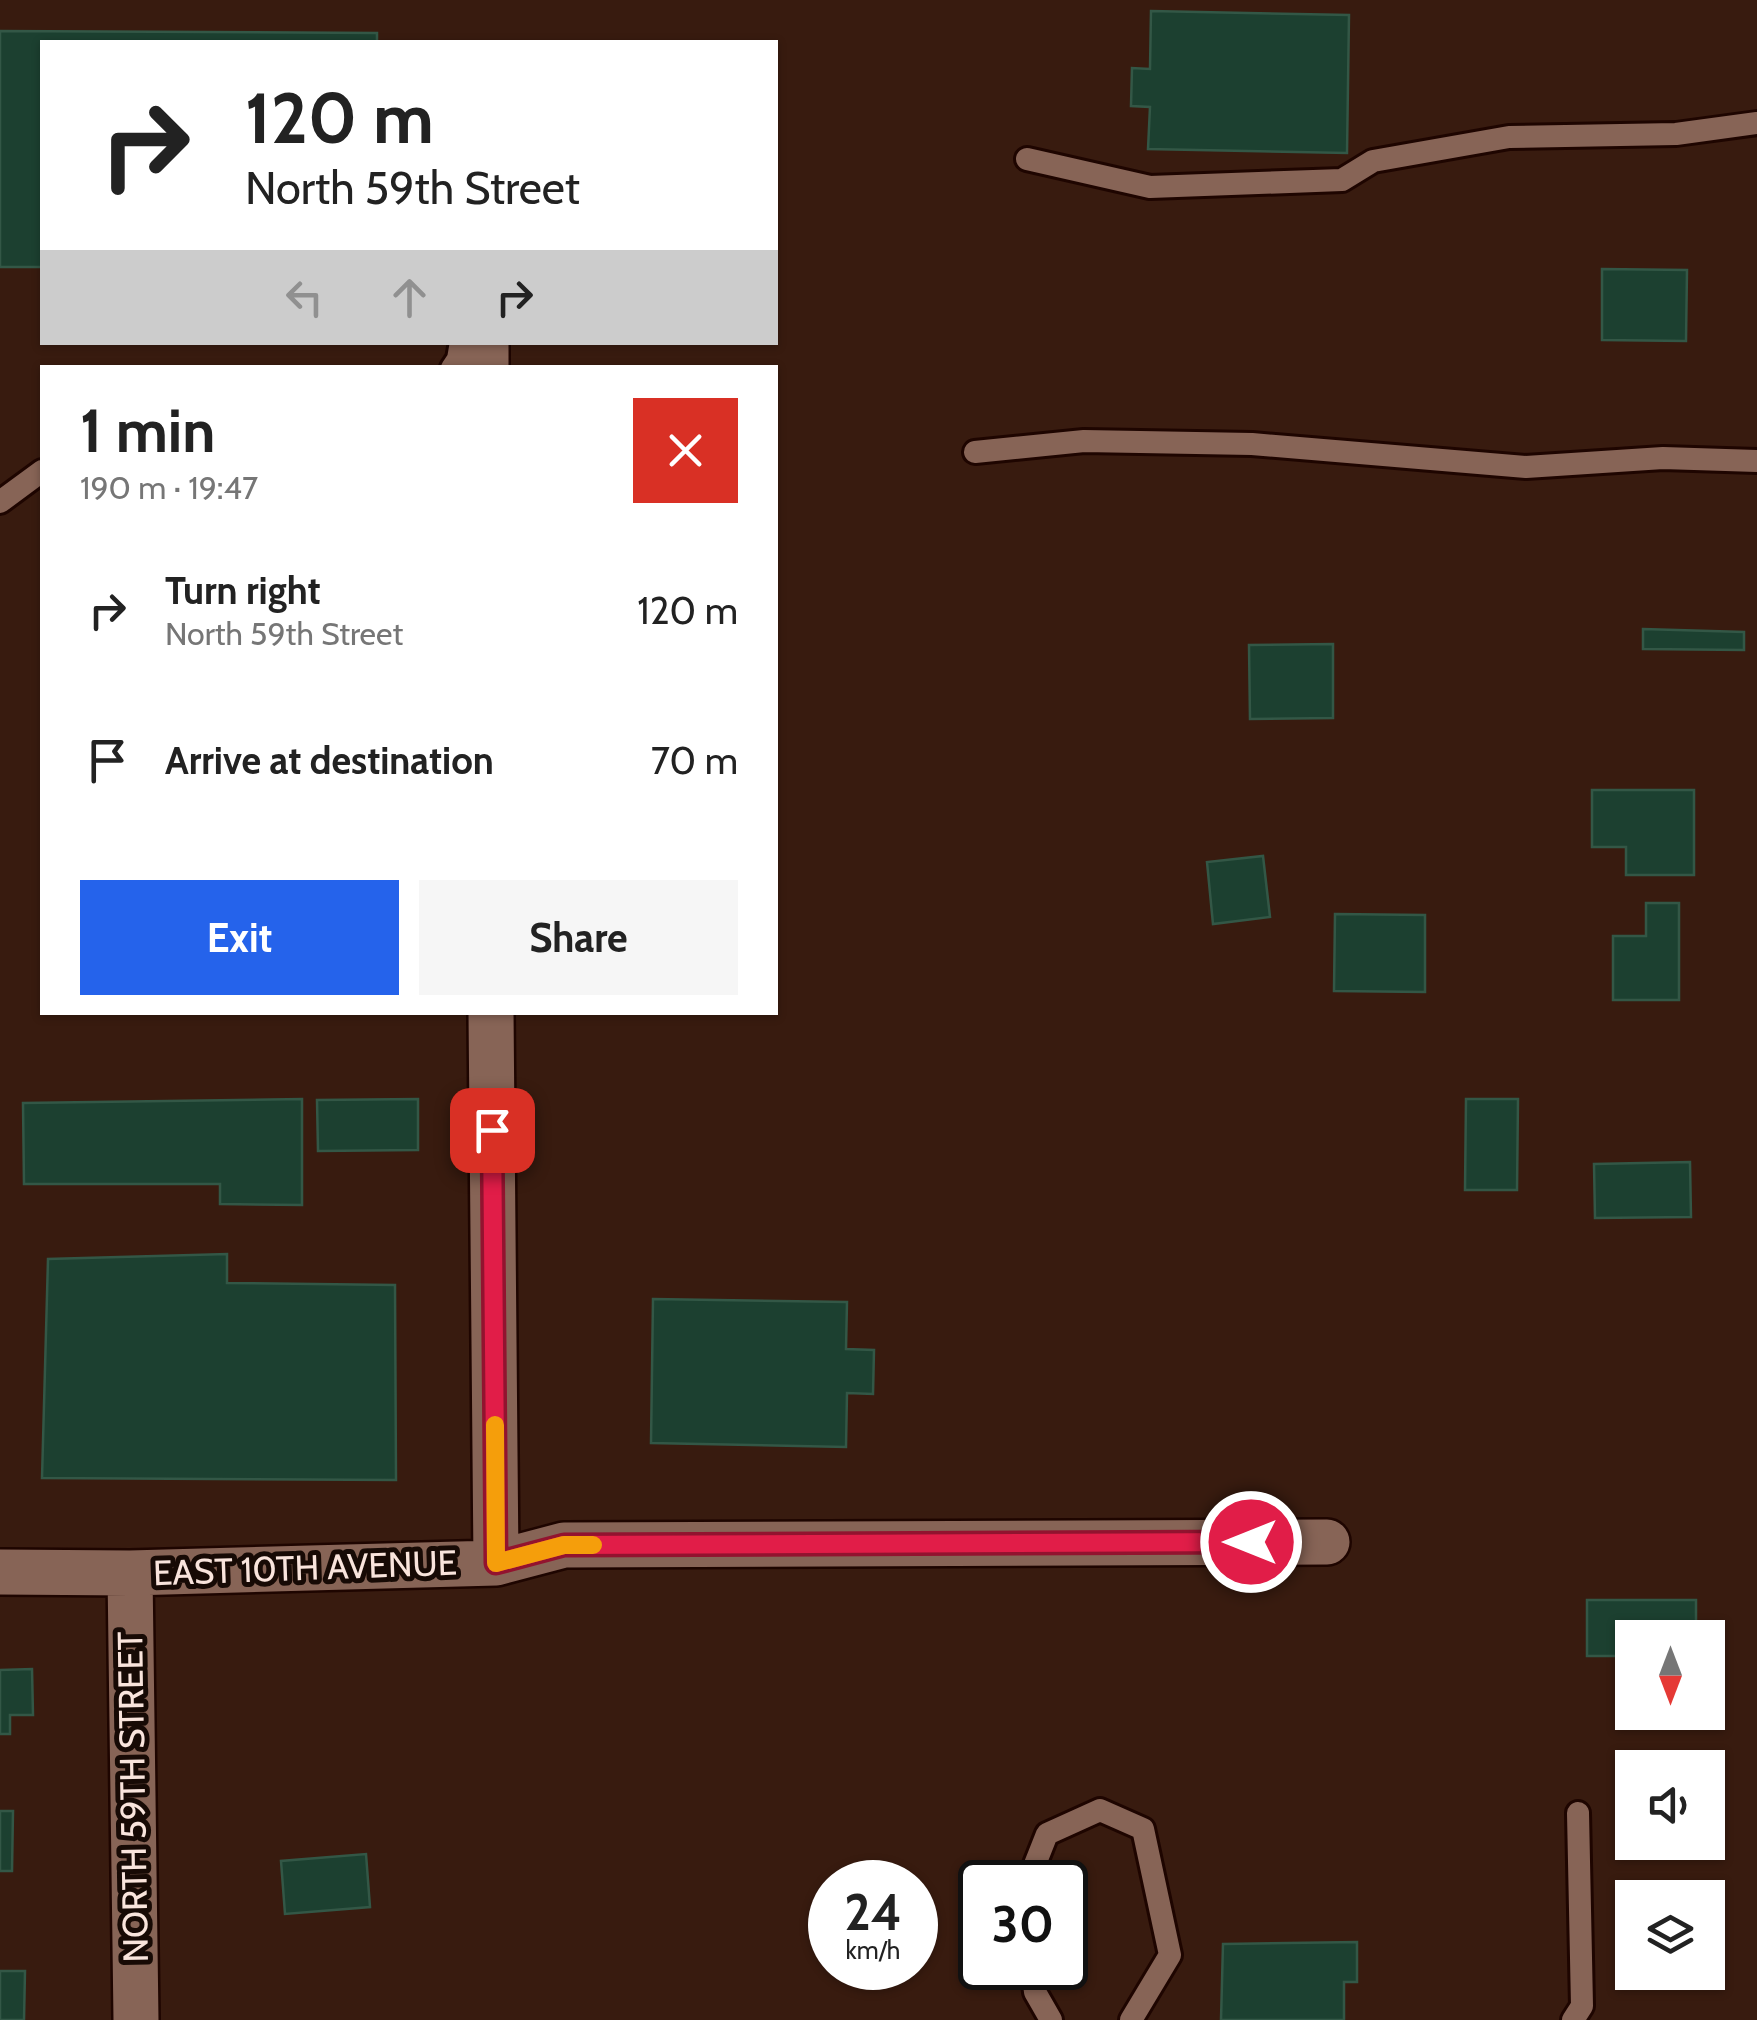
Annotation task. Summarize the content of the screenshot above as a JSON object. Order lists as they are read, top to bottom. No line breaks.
{"streets":{"street":["EAST 10TH AVENUE","NORTH 59TH STREET"]},"crossings":[["EAST 10TH AVENUE","NORTH 59TH STREET"]],"north":"bottom","page":{"turn":["120 m","North 59th Street"],"heading":["1 min","190 m · 19:47"],"list":[{"name":"Turn right","note":"North 59th Street","value":"120 m"},{"name":"Arrive at destination","value":"70 m"}],"buttons":["Exit","Share"],"speed":"24 km/h","limit":"30"}}
